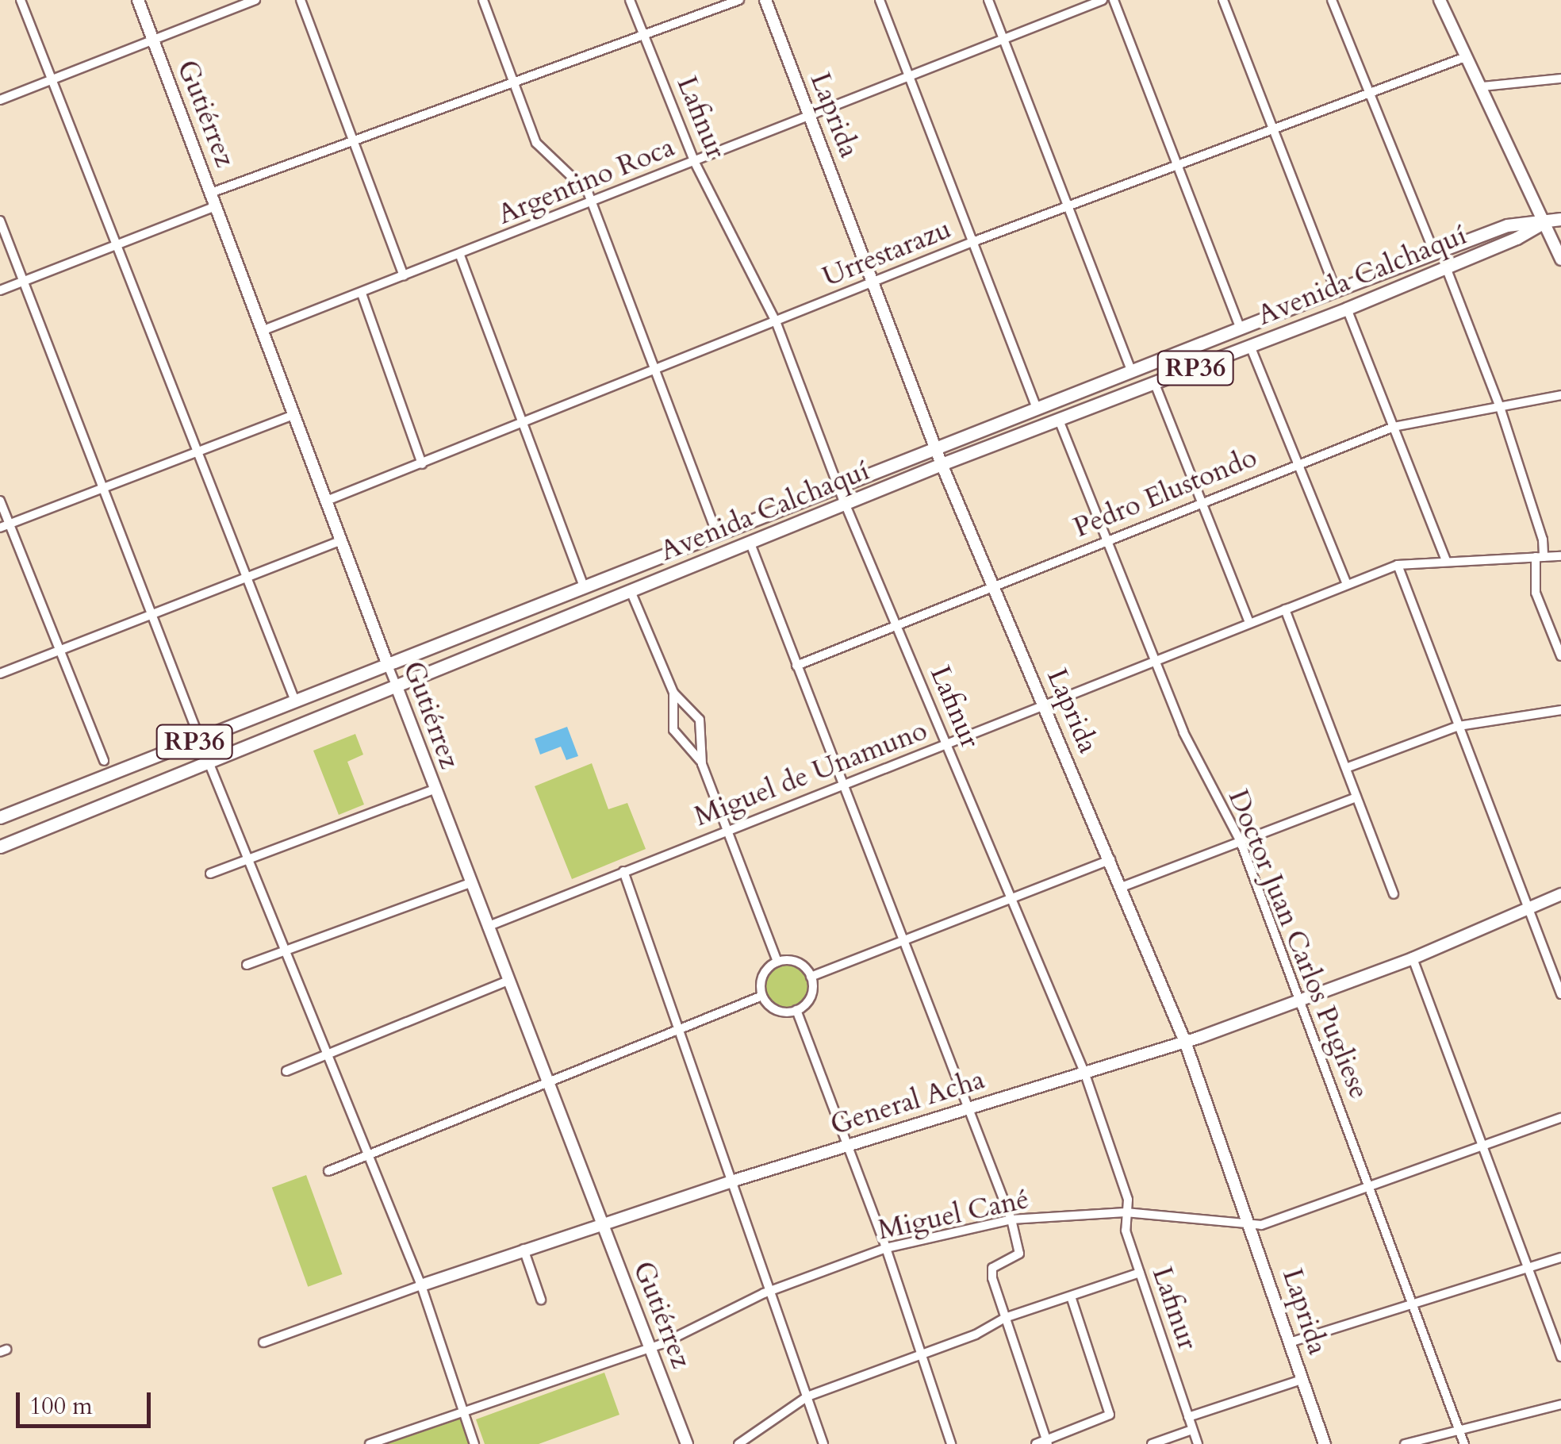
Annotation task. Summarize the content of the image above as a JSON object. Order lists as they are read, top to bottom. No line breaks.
{"streets":{"main road":["Avenida Calchaquí","RP36"],"street":["Gutiérrez","Laprida","Lafinur","Argentino Roca","Urrestarazu","Pedro Elustondo","Miguel de Unamuno","Doctor Juan Carlos Pugliese","General Acha","Miguel Cané"]},"crossings":[["Gutiérrez","Argentino Roca"],["Gutiérrez","Urrestarazu"],["Gutiérrez","Avenida Calchaquí"],["Gutiérrez","Miguel de Unamuno"],["Gutiérrez","General Acha"],["Gutiérrez","Miguel Cané"],["Laprida","Argentino Roca"],["Laprida","Urrestarazu"],["Laprida","Avenida Calchaquí"],["Laprida","Pedro Elustondo"],["Laprida","Miguel de Unamuno"],["Laprida","General Acha"],["Laprida","Miguel Cané"],["Lafinur","Argentino Roca"],["Lafinur","Urrestarazu"],["Lafinur","Avenida Calchaquí"],["Lafinur","Pedro Elustondo"],["Lafinur","Miguel de Unamuno"],["Lafinur","General Acha"],["Lafinur","Miguel Cané"],["Avenida Calchaquí","Doctor Juan Carlos Pugliese"],["Pedro Elustondo","Doctor Juan Carlos Pugliese"],["Miguel de Unamuno","Doctor Juan Carlos Pugliese"],["Doctor Juan Carlos Pugliese","General Acha"],["Doctor Juan Carlos Pugliese","Miguel Cané"]],"scale_bar":"100 m"}
